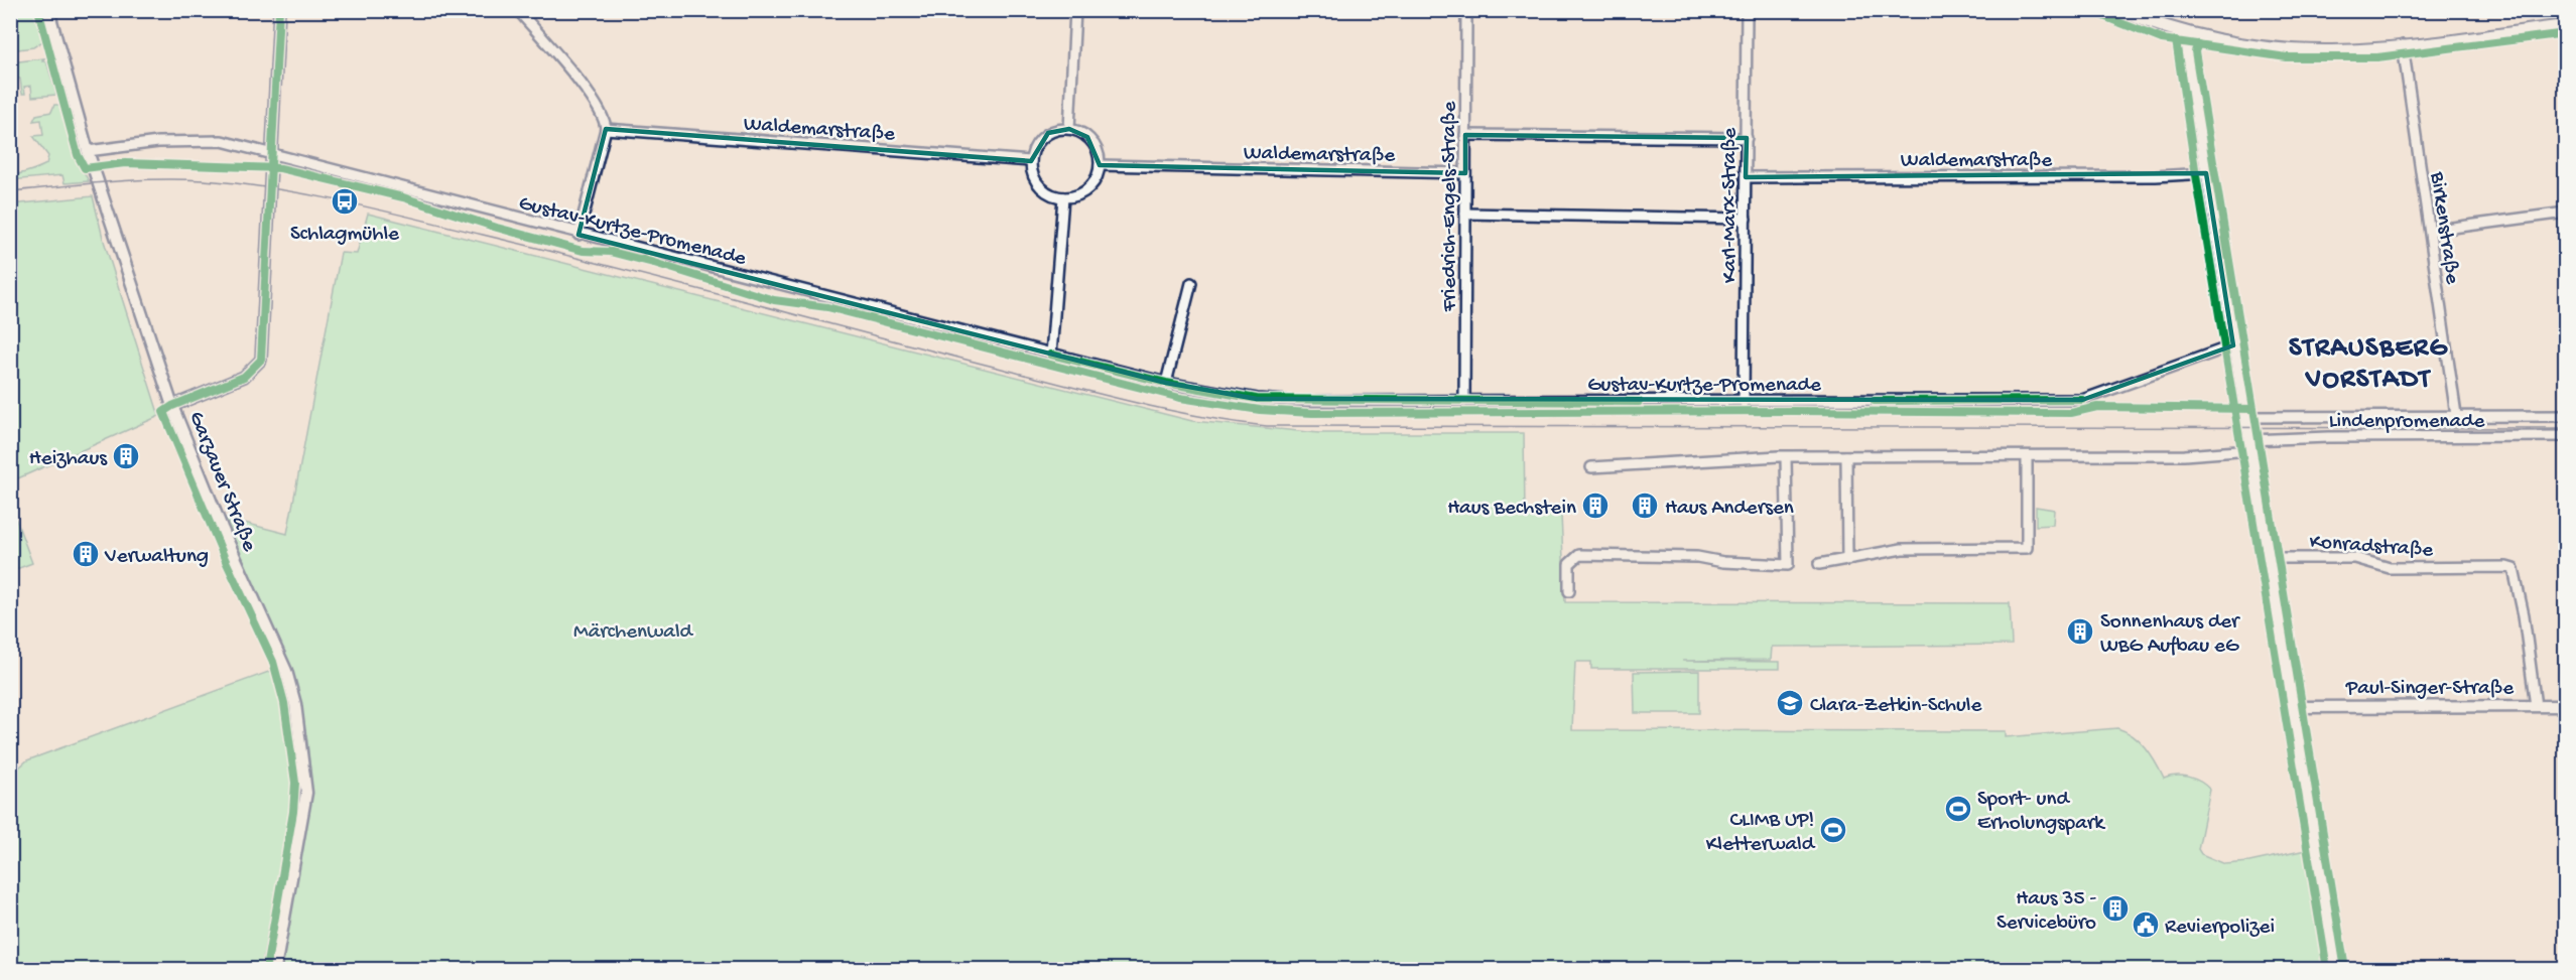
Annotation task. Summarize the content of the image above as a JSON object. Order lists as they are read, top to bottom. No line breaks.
{"streets":{"street":["Waldemarstraße","Karl-Marx-Straße","Friedrich-Engels-Straße","Birkenstraße","Gustav-Kurtze-Promenade","Lindenpromenade","Garzauer Straße","Konradstraße","Paul-Singer-Straße"]},"crossings":[["Waldemarstraße","Karl-Marx-Straße"],["Waldemarstraße","Friedrich-Engels-Straße"],["Karl-Marx-Straße","Gustav-Kurtze-Promenade"],["Friedrich-Engels-Straße","Gustav-Kurtze-Promenade"],["Birkenstraße","Lindenpromenade"],["Gustav-Kurtze-Promenade","Garzauer Straße"],["Konradstraße","Paul-Singer-Straße"]],"districts":["STRAUSBERG VORSTADT"],"parks":["Märchenwald"],"places":{"bus stop":["Schlagmühle"],"building":["Heizhaus","Haus Bechstein","Haus Andersen","Verwaltung","Sonnenhaus der WBG Aufbau eG","Haus 35 - Servicebüro"],"school or university":["Clara-Zetkin-Schule"],"sports":["Sport- und Erholungspark","CLIMB UP! Kletterwald"],"public building":["Revierpolizei"]}}
